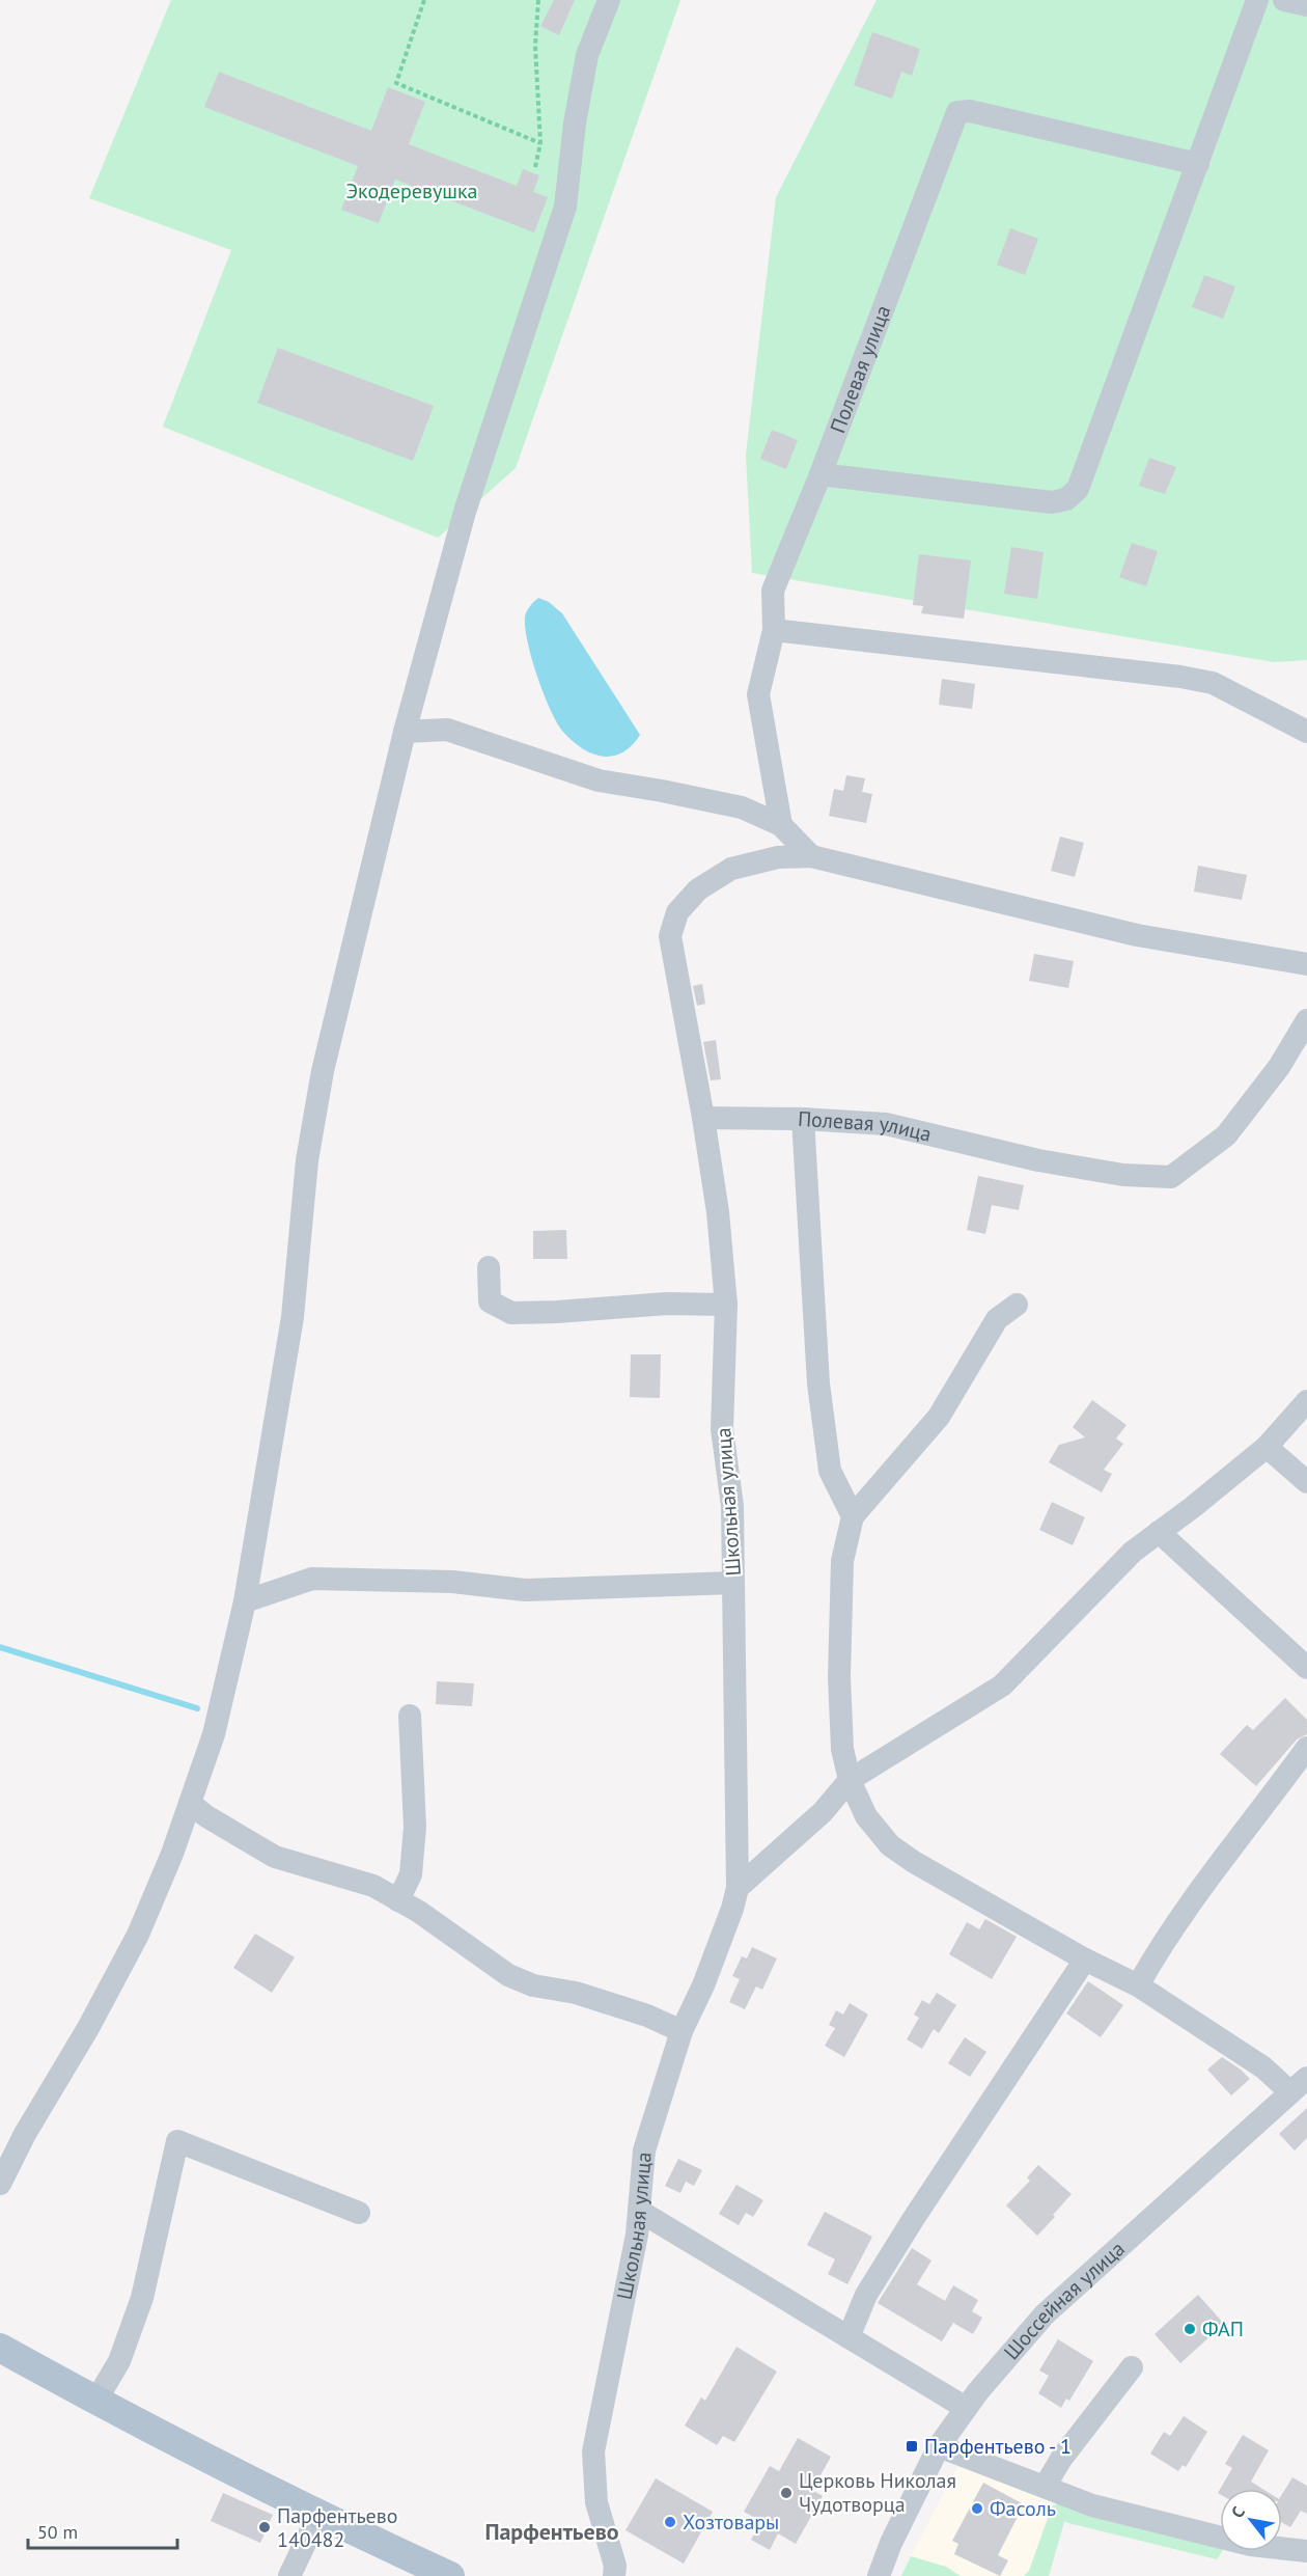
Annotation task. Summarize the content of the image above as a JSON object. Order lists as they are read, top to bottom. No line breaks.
{"streets":{"street":["Полевая улица","Школьная улица","Шоссейная улица"]},"crossings":[["Полевая улица","Школьная улица"]],"districts":["Парфентьево"],"parks":["Экодеревушка"],"places":{"other":["ФАП","Церковь Николая Чудотворца","Фасоль","Хозтовары","Парфентьево 140482"],"transit":["Парфентьево - 1"]},"scale_bar":"50 m","north":"top left"}
